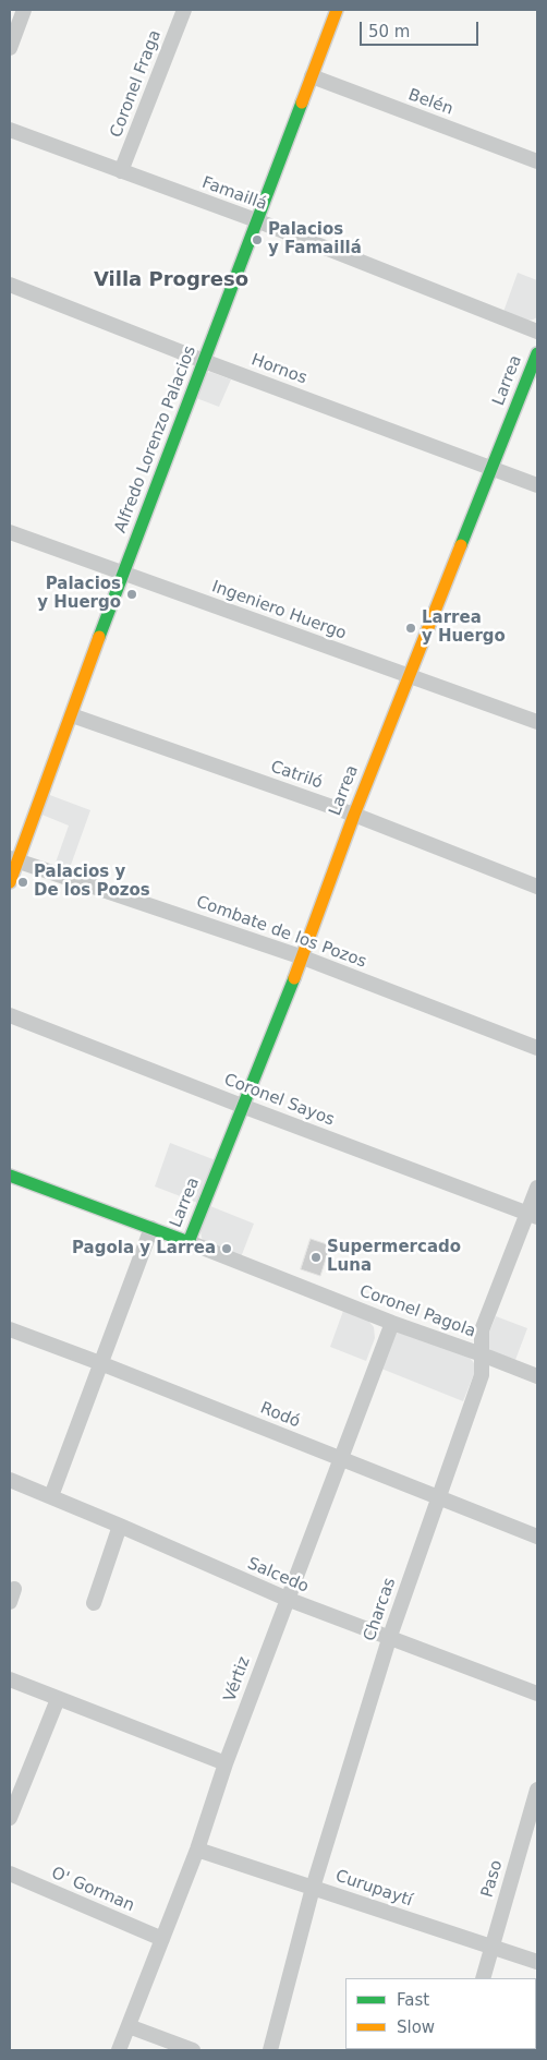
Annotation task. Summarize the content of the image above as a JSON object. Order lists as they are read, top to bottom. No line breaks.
{"streets":{"street":["Coronel Fraga","Belén","Famaillá","Hornos","Larrea","Alfredo Lorenzo Palacios","Ingeniero Huergo","Catriló","Combate de los Pozos","Coronel Sayos","Coronel Pagola","Rodó","Salcedo","Charcas","Vértiz","Paso","Curupaytí","O' Gorman"]},"crossings":[["Coronel Fraga","Famaillá"],["Belén","Alfredo Lorenzo Palacios"],["Famaillá","Alfredo Lorenzo Palacios"],["Hornos","Larrea"],["Hornos","Alfredo Lorenzo Palacios"],["Larrea","Ingeniero Huergo"],["Larrea","Catriló"],["Larrea","Combate de los Pozos"],["Larrea","Coronel Sayos"],["Larrea","Coronel Pagola"],["Larrea","Rodó"],["Larrea","Salcedo"],["Alfredo Lorenzo Palacios","Ingeniero Huergo"],["Alfredo Lorenzo Palacios","Catriló"],["Alfredo Lorenzo Palacios","Combate de los Pozos"],["Coronel Sayos","Charcas"],["Coronel Pagola","Charcas"],["Coronel Pagola","Vértiz"],["Rodó","Charcas"],["Rodó","Vértiz"],["Salcedo","Charcas"],["Salcedo","Vértiz"],["Charcas","Curupaytí"],["Vértiz","Curupaytí"],["Vértiz","O' Gorman"],["Paso","Curupaytí"]],"districts":["Villa Progreso"],"places":["Palacios y Famaillá","Palacios y Huergo","Larrea y Huergo","Palacios y De los Pozos","Pagola y Larrea","Supermercado Luna"],"legend":["Fast","Slow"],"scale_bar":"50 m"}
